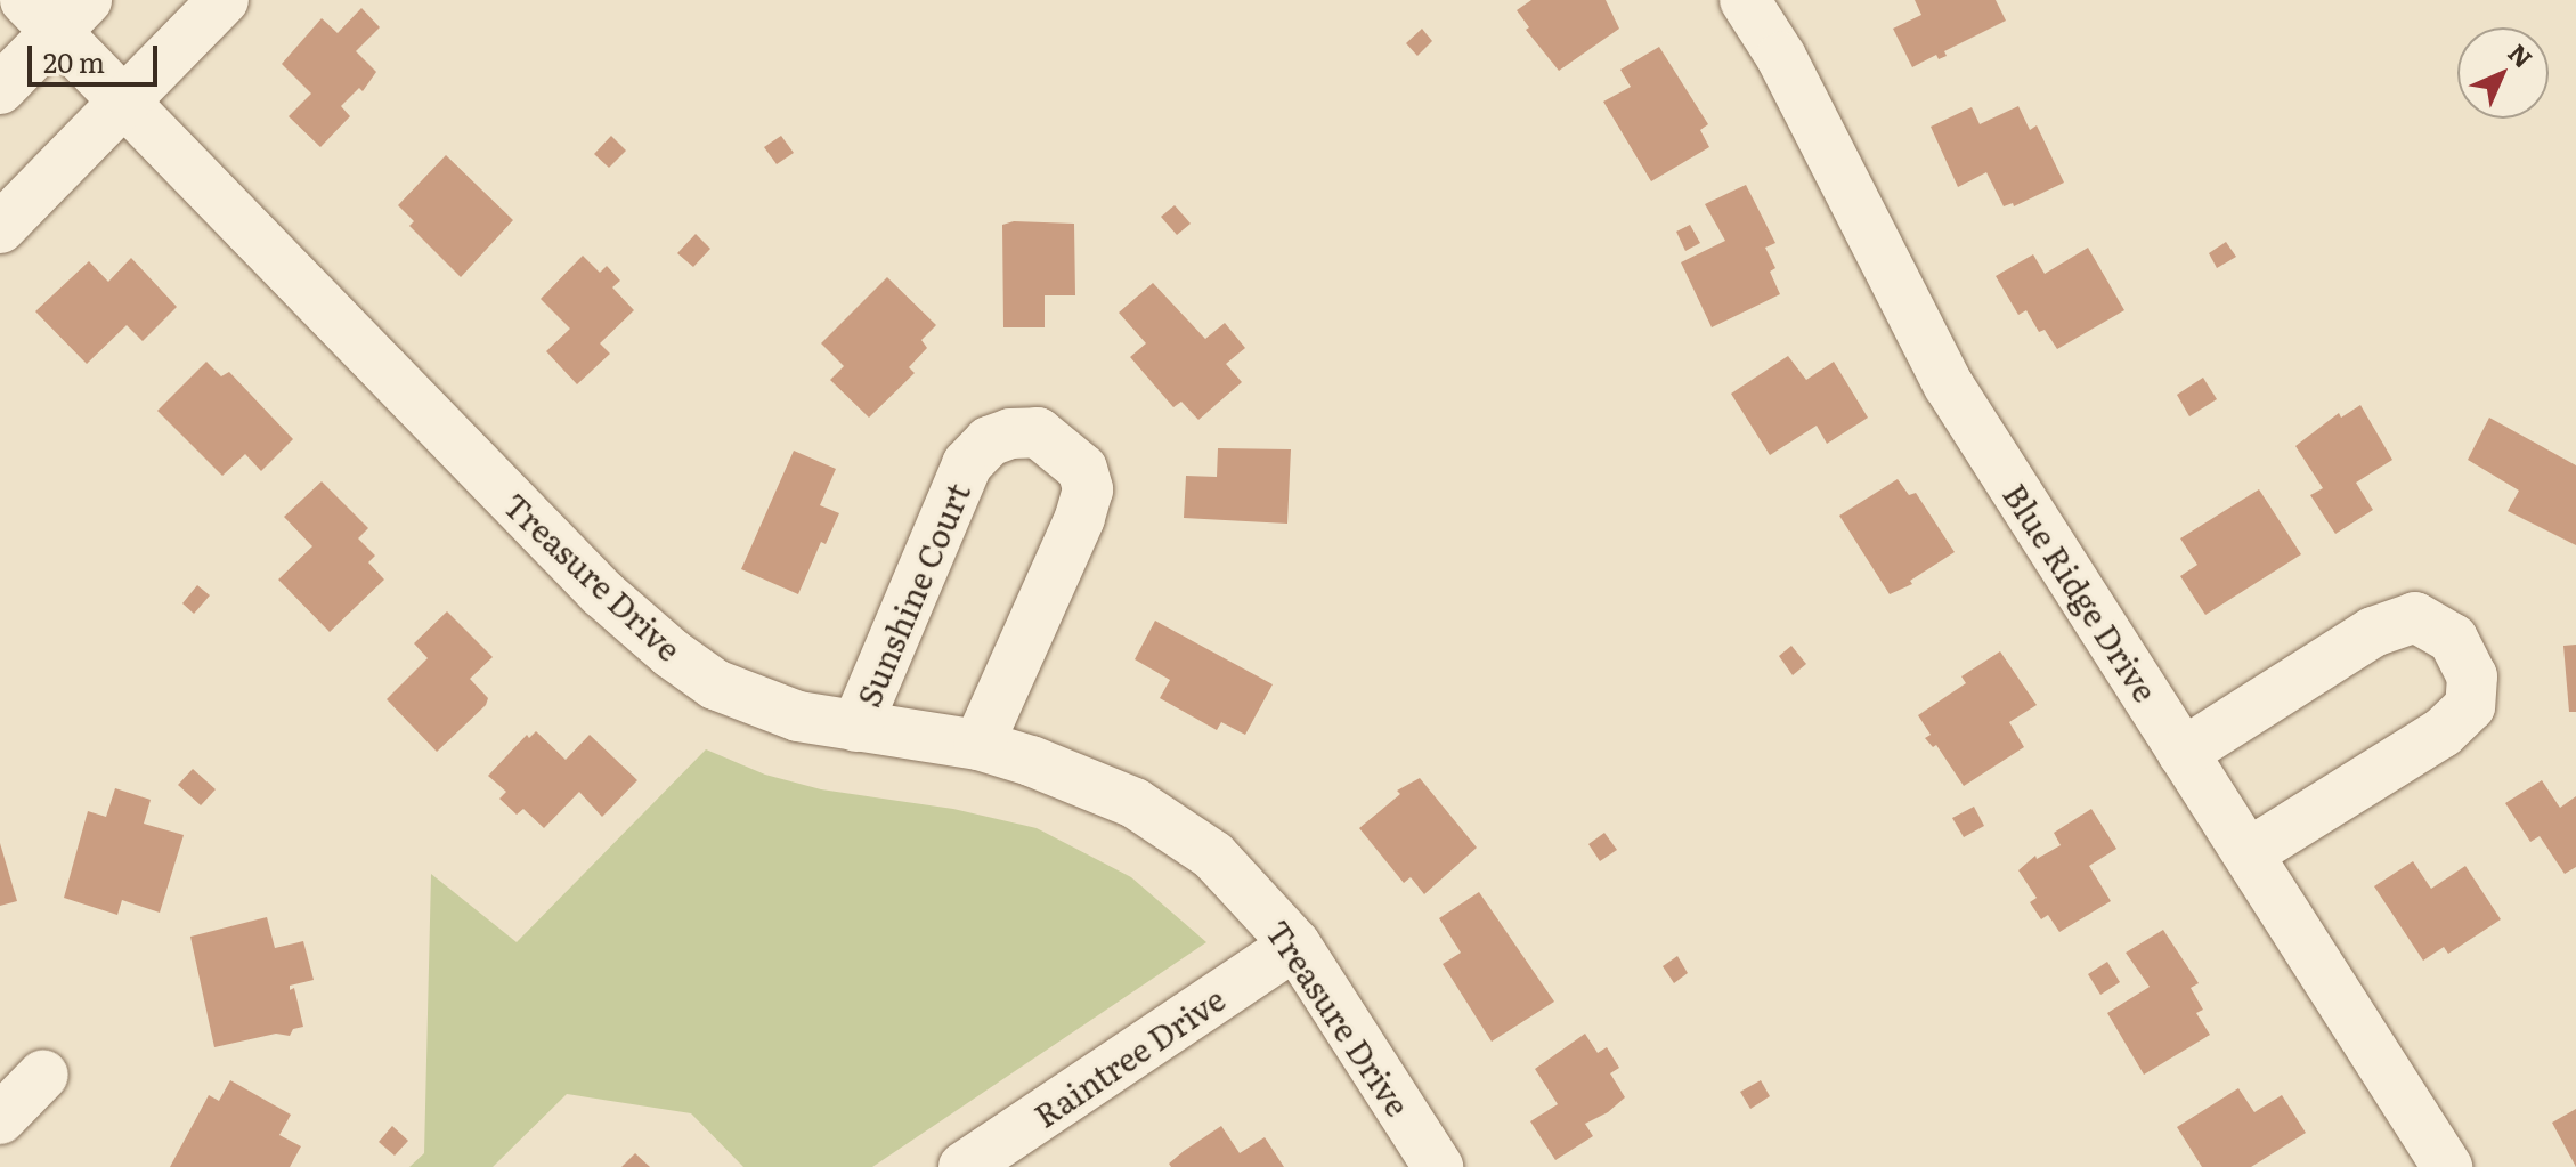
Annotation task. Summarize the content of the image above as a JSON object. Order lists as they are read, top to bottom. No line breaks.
{"streets":{"street":["Treasure Drive","Blue Ridge Drive","Sunshine Court","Raintree Drive"]},"crossings":[["Treasure Drive","Sunshine Court"],["Treasure Drive","Raintree Drive"]],"scale_bar":"20 m","north":"top right"}
